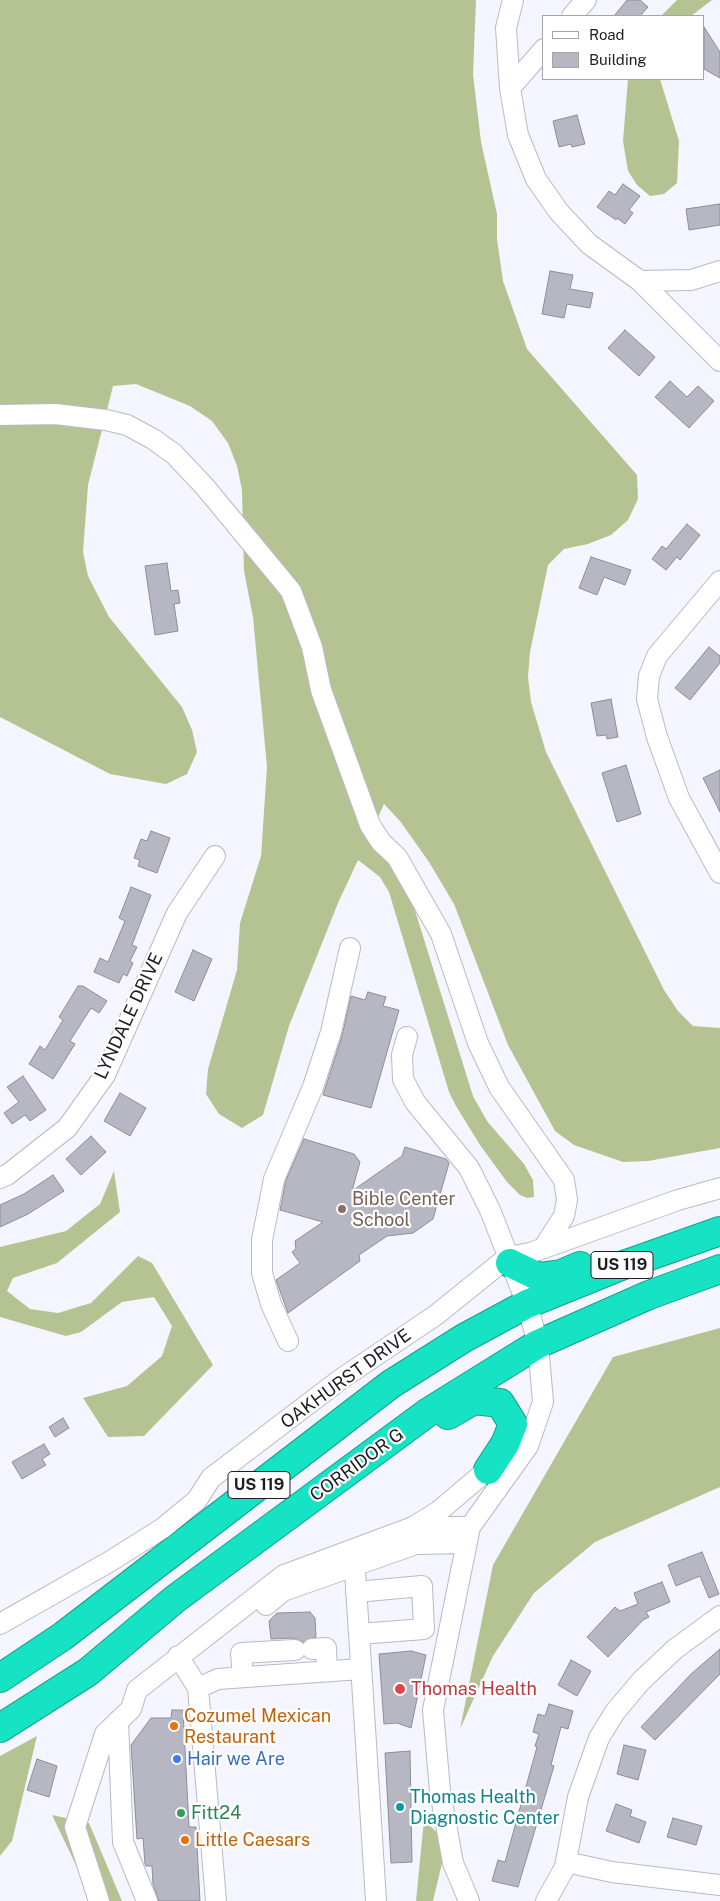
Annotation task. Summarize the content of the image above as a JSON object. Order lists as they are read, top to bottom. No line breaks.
{"streets":{"highway":["US 119","CORRIDOR G"],"street":["LYNDALE DRIVE","OAKHURST DRIVE"]},"places":["Bible Center School","Thomas Health","Cozumel Mexican Restaurant","Hair we Are","Thomas Health Diagnostic Center","Fitt24","Little Caesars"],"legend":["Road","Building"]}
